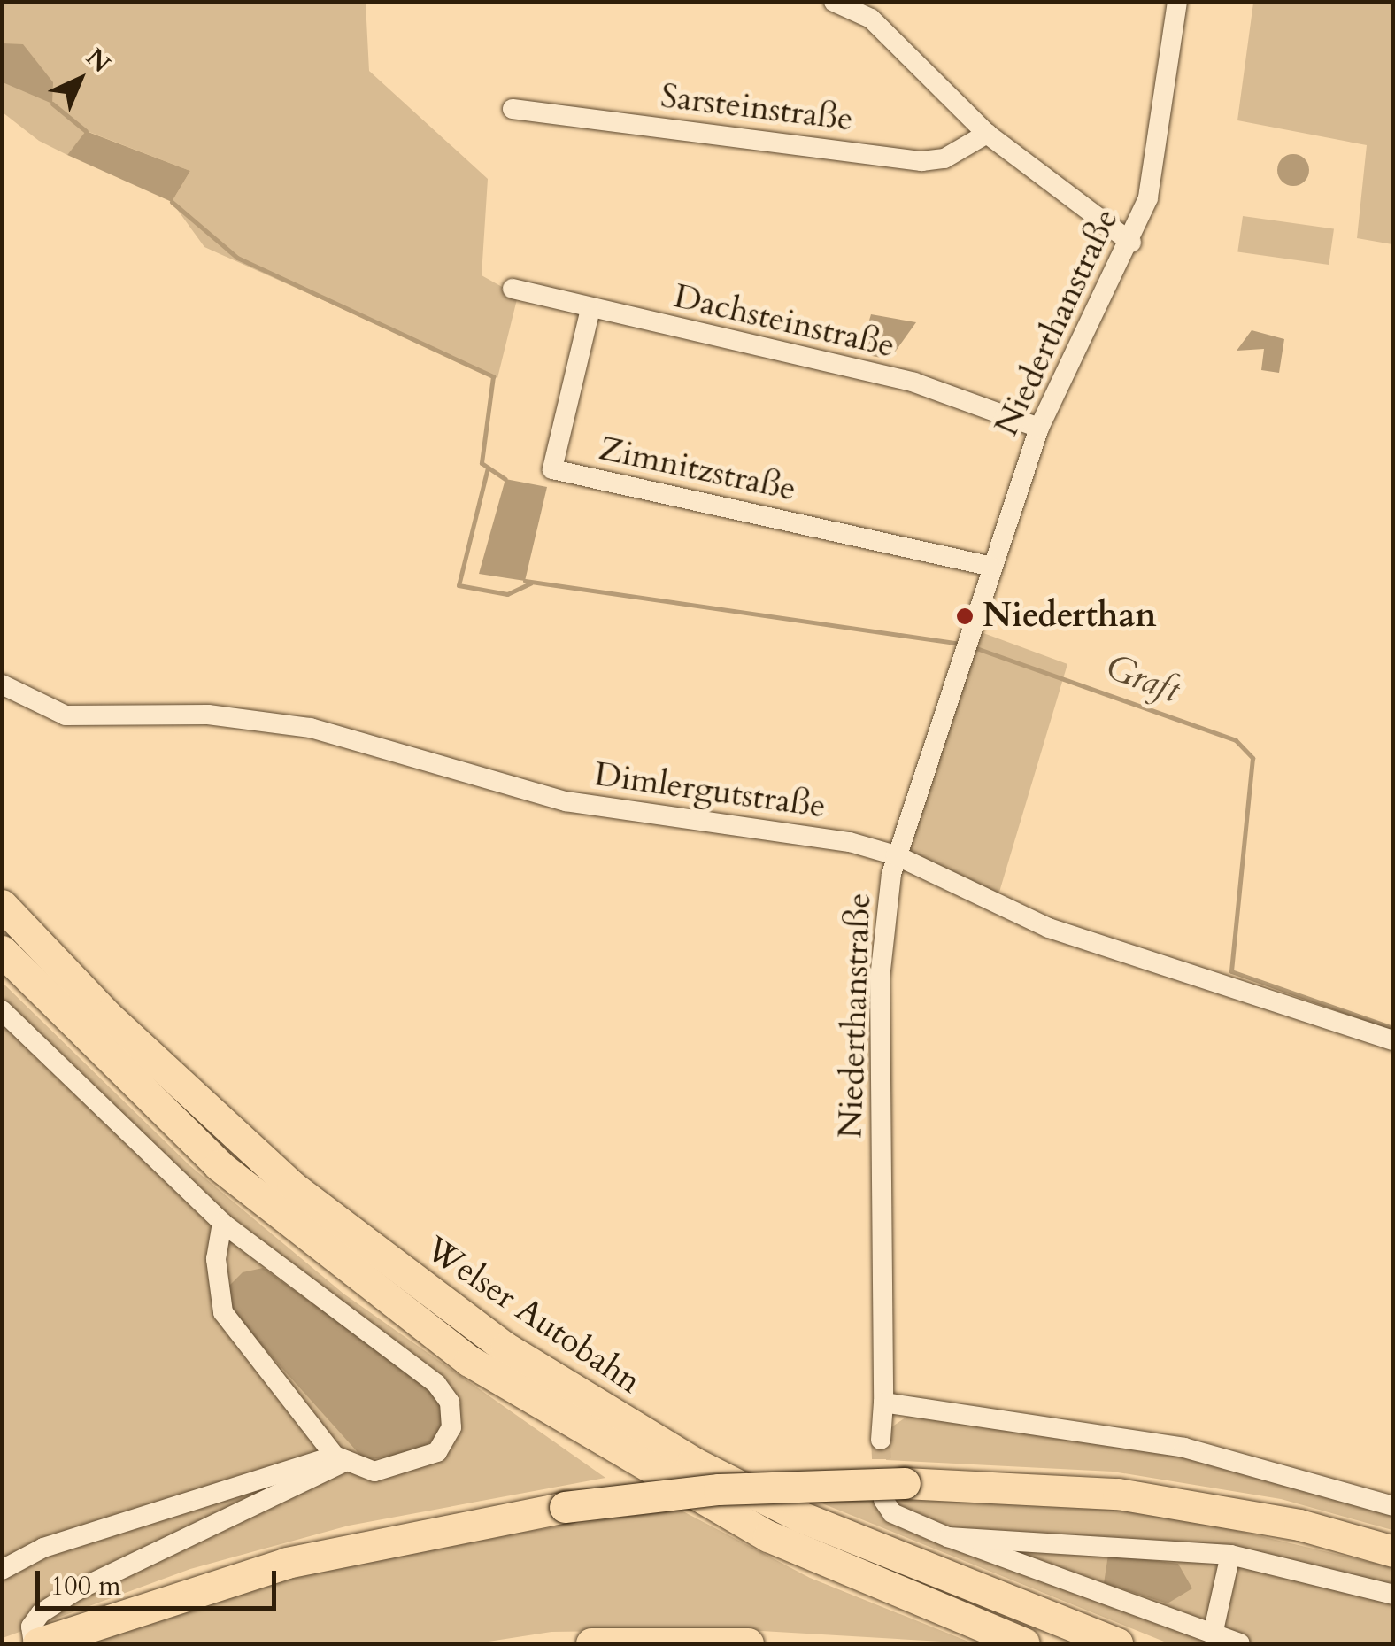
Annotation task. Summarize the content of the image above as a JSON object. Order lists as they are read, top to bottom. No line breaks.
{"streets":{"highway":["Welser Autobahn"],"street":["Sarsteinstraße","Dachsteinstraße","Niederthanstraße","Zimnitzstraße","Dimlergutstraße"]},"crossings":[["Dachsteinstraße","Niederthanstraße"],["Dachsteinstraße","Zimnitzstraße"],["Niederthanstraße","Zimnitzstraße"],["Niederthanstraße","Dimlergutstraße"]],"water":["Graft"],"places":["Niederthan"],"scale_bar":"100 m","north":"top right"}
